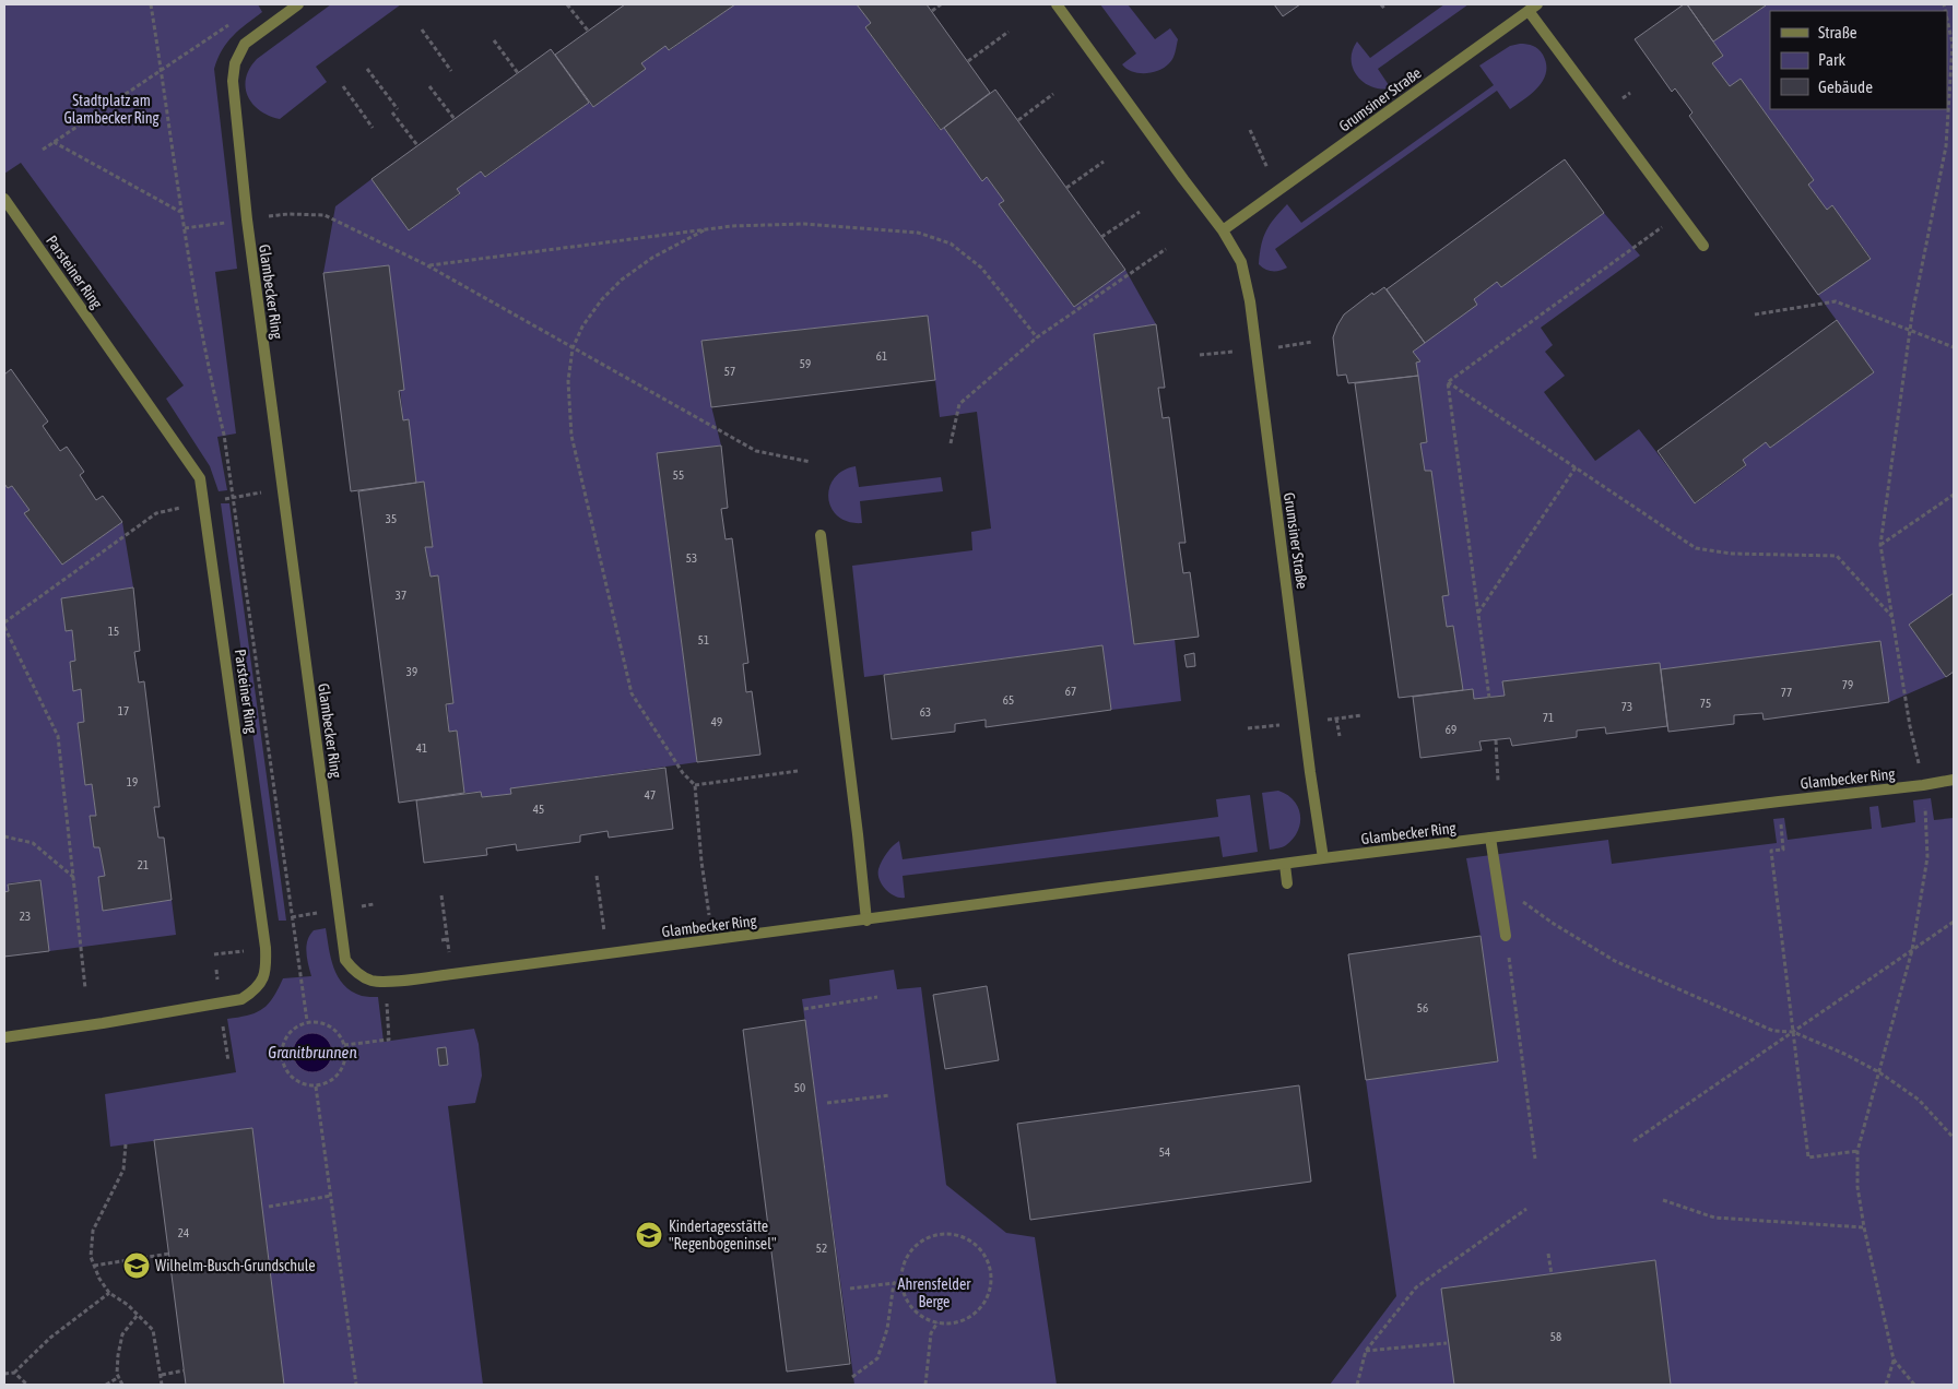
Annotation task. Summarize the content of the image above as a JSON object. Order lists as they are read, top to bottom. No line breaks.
{"streets":{"street":["Grumsiner Straße","Parsteiner Ring","Glambecker Ring"]},"crossings":[["Grumsiner Straße","Glambecker Ring"]],"water":["Granitbrunnen"],"parks":["Stadtplatz am Glambecker Ring","Ahrensfelder Berge"],"places":{"school or university":["Kindertagesstätte \"Regenbogeninsel\"","Wilhelm-Busch-Grundschule"]},"house_numbers":["61","59","57","55","35","53","37","15","51","39","79","67","77","65","75","73","17","63","71","49","69","41","19","47","45","21","23","56","50","54","24","52","58"],"legend":["Straße","Park","Gebäude"]}
